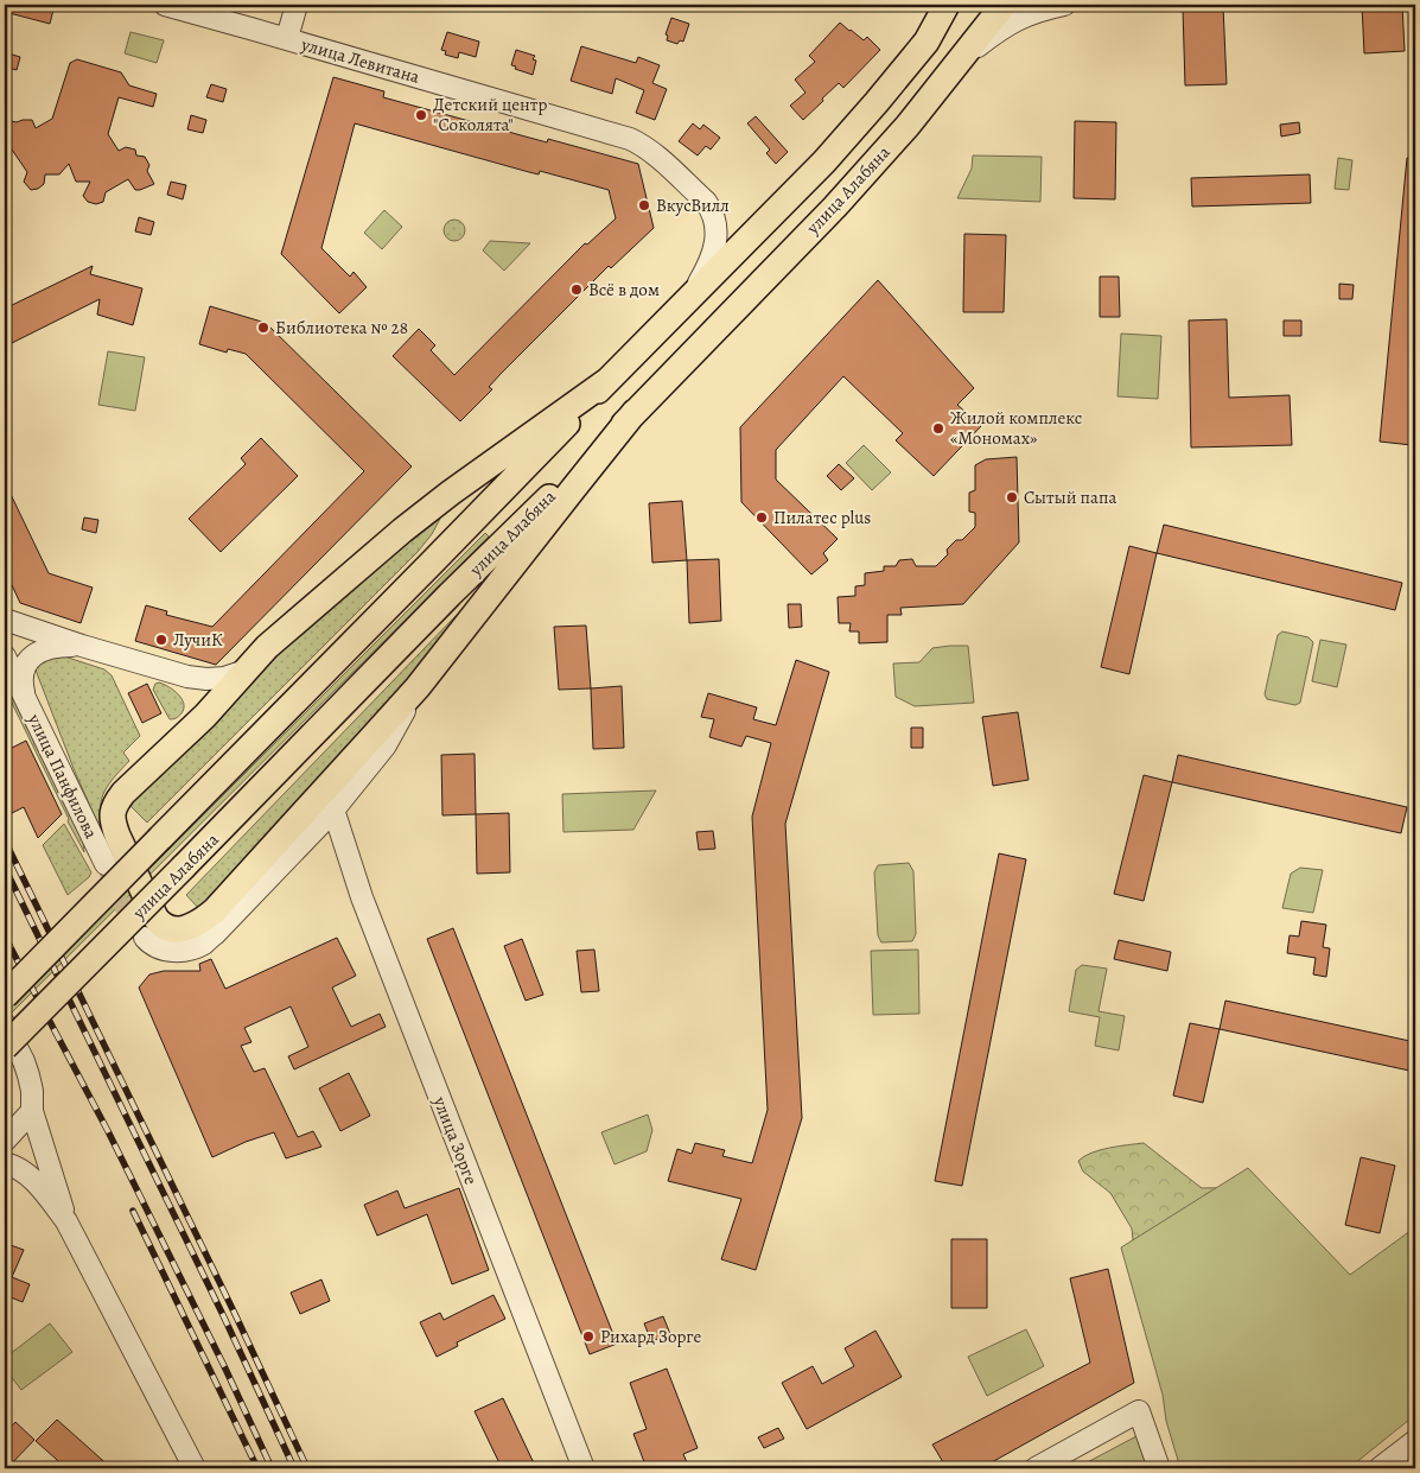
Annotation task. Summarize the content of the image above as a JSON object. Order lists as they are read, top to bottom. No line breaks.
{"streets":{"main road":["улица Алабяна"],"street":["улица Левитана","улица Панфилова","улица Зорге"]},"crossings":[["улица Левитана","улица Алабяна"]],"places":["Детский центр \"Соколята\"","ВкусВилл","Всё в дом","Библиотека № 28","Жилой комплекс «Мономах»","Сытый папа","Пилатес plus","ЛучиК","Рихард Зорге"]}
